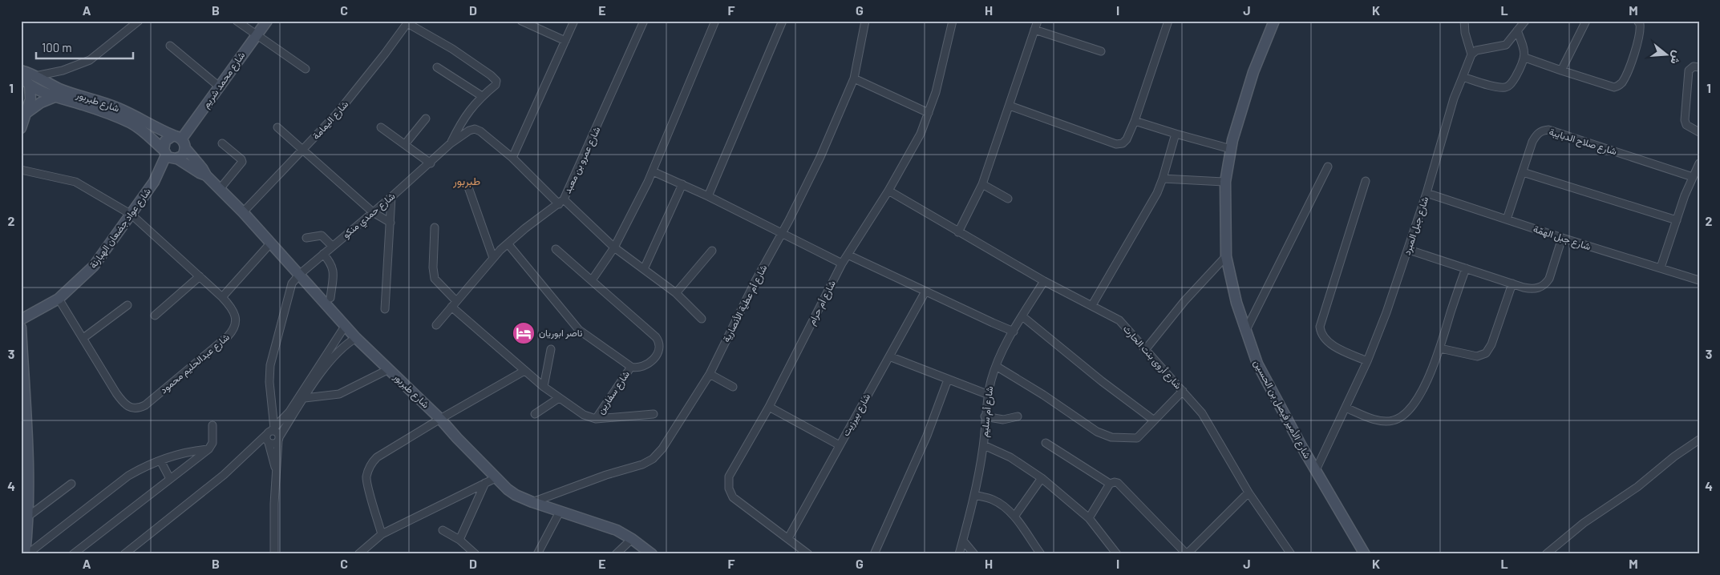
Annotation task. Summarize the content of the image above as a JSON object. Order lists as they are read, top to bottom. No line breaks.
{"streets":{"street":["شارع محمد شريم","شارع طبربور","شارع اليمامة","شارع صلاح الدبايبة","شارع عمرو بن معبد","شارع حمدي منكو","شارع جبل المبرد","شارع عواد جضعان الهبارنة","شارع جبل الهمّة","شارع أم حرام","شارع أم عطية الأنصارية","شارع أروى بنت الحارث","شارع عبدالحليم محمود","شارع سفارين","شارع الأمير فيصل بن الحسين","شارع أم سليم","شارع بيرزيت"]},"crossings":[["شارع محمد شريم","شارع طبربور"],["شارع طبربور","شارع اليمامة"],["شارع طبربور","شارع حمدي منكو"],["شارع طبربور","شارع عواد جضعان الهبارنة"],["شارع طبربور","شارع أم عطية الأنصارية"],["شارع صلاح الدبايبة","شارع جبل الهمّة"],["شارع عمرو بن معبد","شارع حمدي منكو"],["شارع عمرو بن معبد","شارع سفارين"],["شارع جبل المبرد","شارع جبل الهمّة"],["شارع جبل المبرد","شارع الأمير فيصل بن الحسين"],["شارع عواد جضعان الهبارنة","شارع عبدالحليم محمود"],["شارع أم حرام","شارع أروى بنت الحارث"],["شارع أم حرام","شارع بيرزيت"],["شارع أروى بنت الحارث","شارع أم سليم"]],"districts":["طبربور"],"places":{"hotel":["ناصر ابوريان"]},"scale_bar":"100 m","north":"right","grid":{"columns":["A","B","C","D","E","F","G","H","I","J","K","L","M"],"rows":["1","2","3","4"]}}
